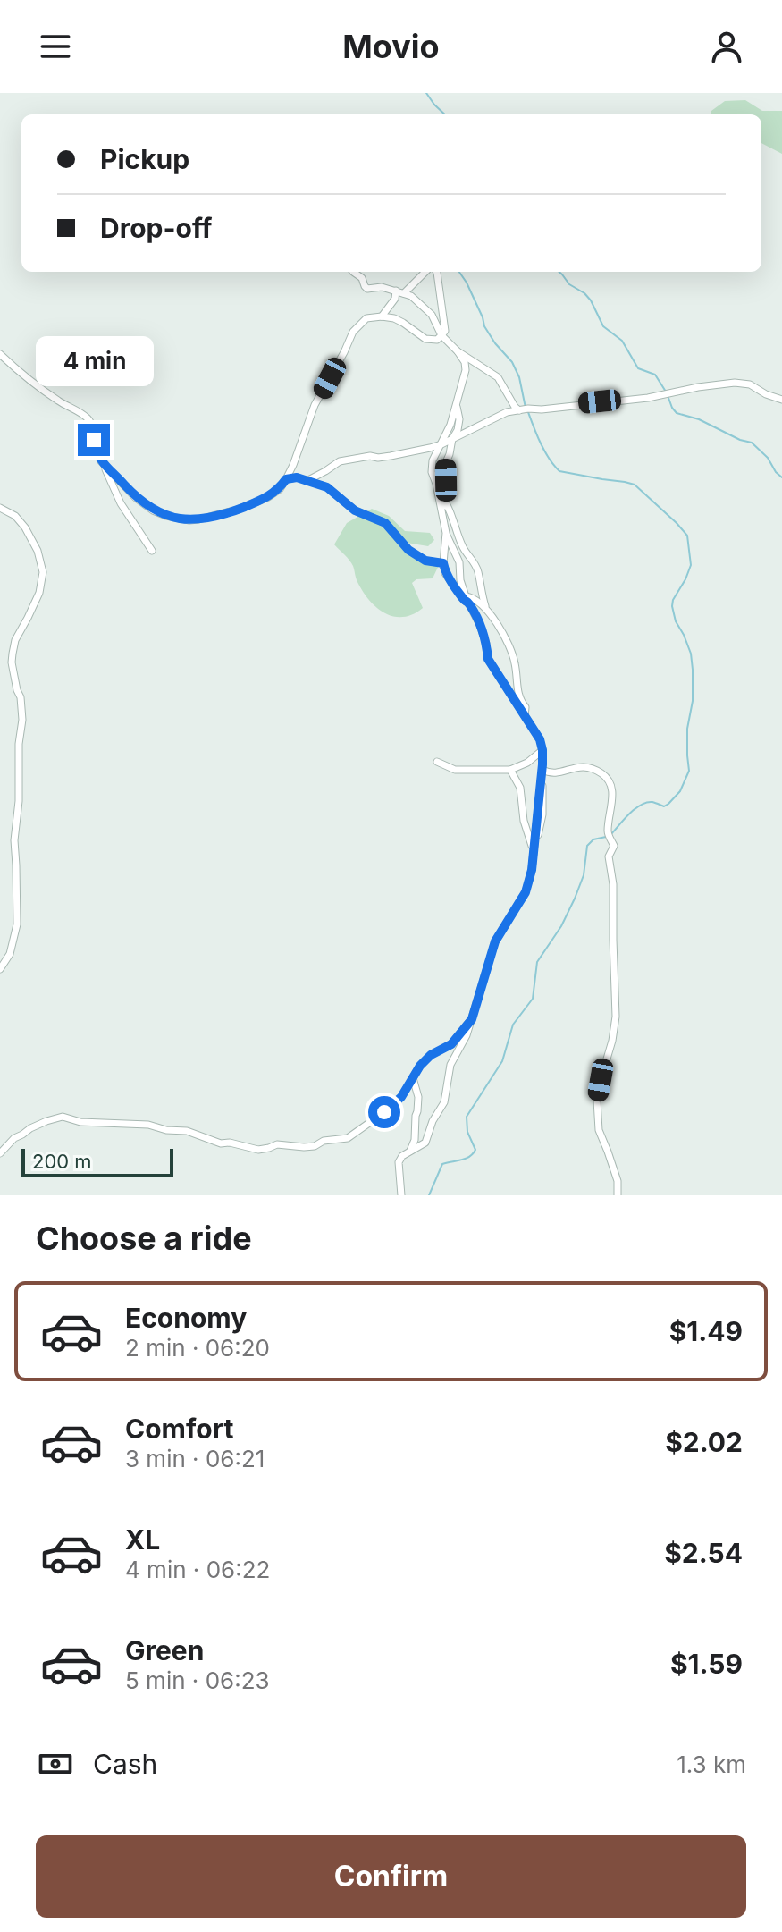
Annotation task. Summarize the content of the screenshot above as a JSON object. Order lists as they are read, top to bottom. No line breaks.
{"scale_bar":"200 m","page":{"header":"Movio","banner":["Pickup","Drop-off"],"bubble":"4 min","scale":"200 m","heading":"Choose a ride","list":[{"name":"Economy","note":"2 min · 06:20","value":"$1.49"},{"name":"Comfort","note":"3 min · 06:21","value":"$2.02"},{"name":"XL","note":"4 min · 06:22","value":"$2.54"},{"name":"Green","note":"5 min · 06:23","value":"$1.59"}],"pay":["Cash","1.3 km"],"buttons":"Confirm"}}
